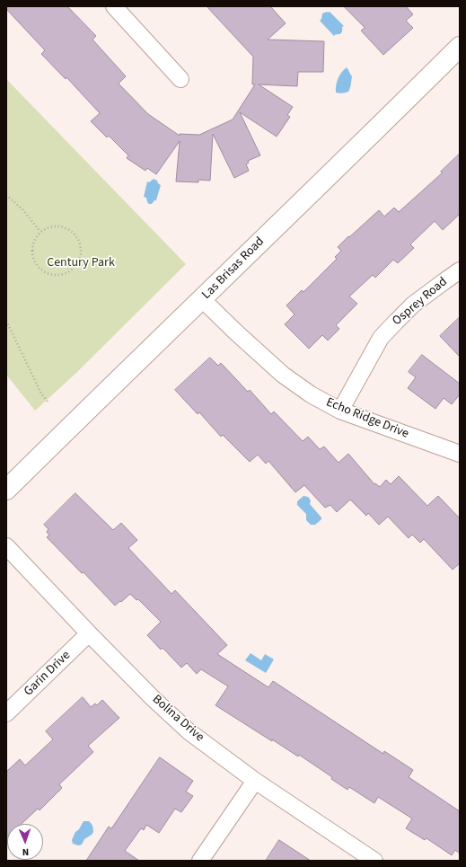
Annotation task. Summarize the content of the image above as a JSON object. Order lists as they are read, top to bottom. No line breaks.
{"streets":{"street":["Las Brisas Road","Osprey Road","Echo Ridge Drive","Garin Drive","Bolina Drive"]},"crossings":[["Las Brisas Road","Echo Ridge Drive"],["Osprey Road","Echo Ridge Drive"],["Garin Drive","Bolina Drive"]],"parks":["Century Park"],"north":"bottom"}
